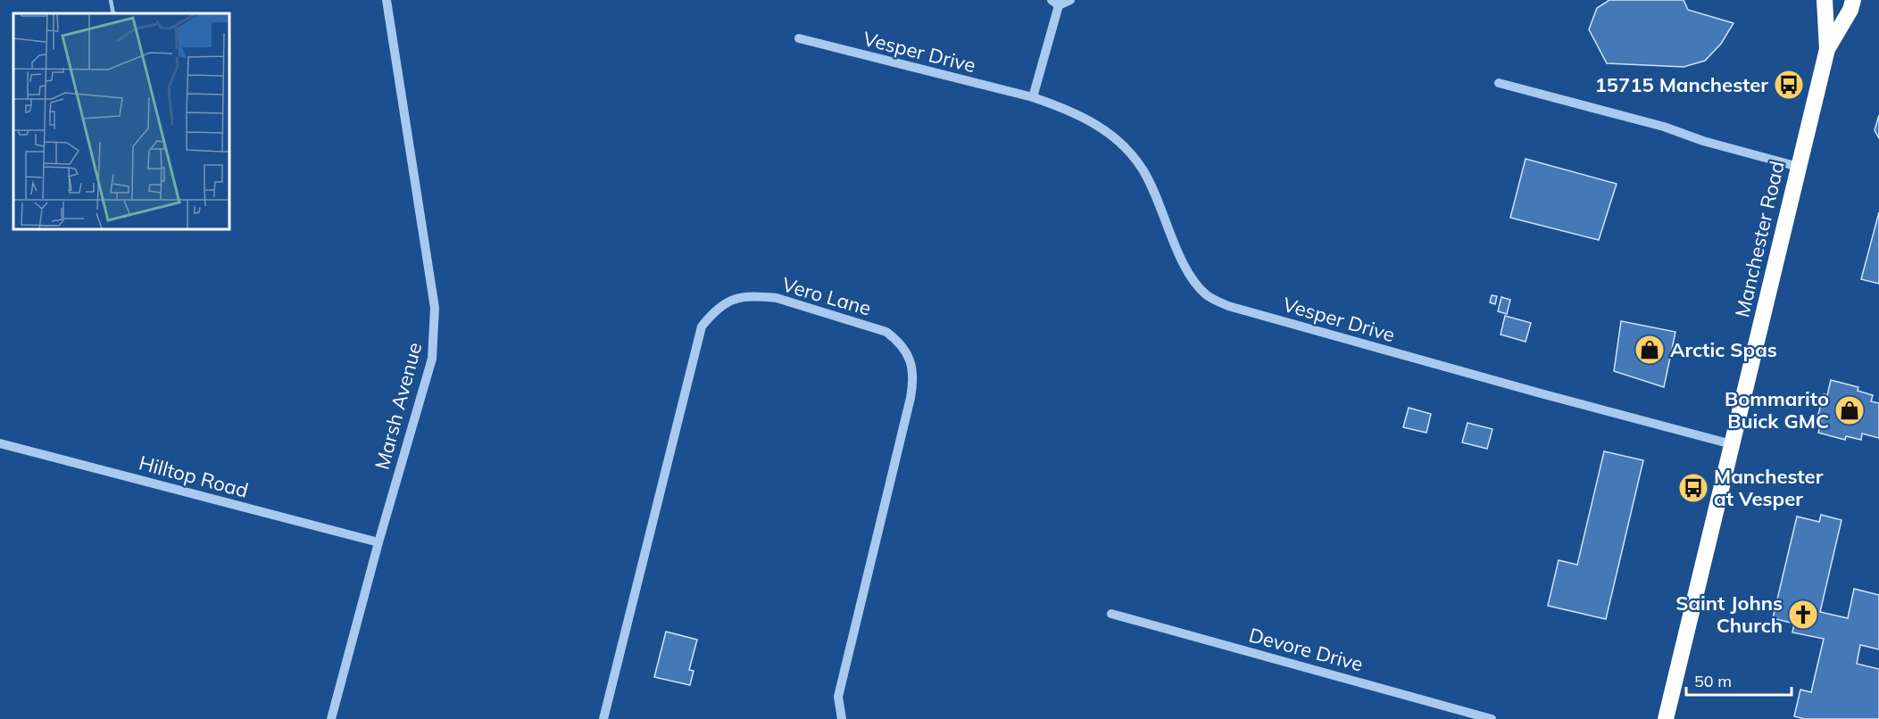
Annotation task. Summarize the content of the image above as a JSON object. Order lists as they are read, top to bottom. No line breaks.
{"streets":{"highway":["Manchester Road"],"street":["Vesper Drive","Vero Lane","Marsh Avenue","Hilltop Road","Devore Drive"]},"crossings":[["Vesper Drive","Manchester Road"],["Marsh Avenue","Hilltop Road"]],"places":{"bus stop":["15715 Manchester","Manchester at Vesper"],"shop":["Arctic Spas","Bommarito Buick GMC"],"church":["Saint Johns Church"]},"scale_bar":"50 m"}
